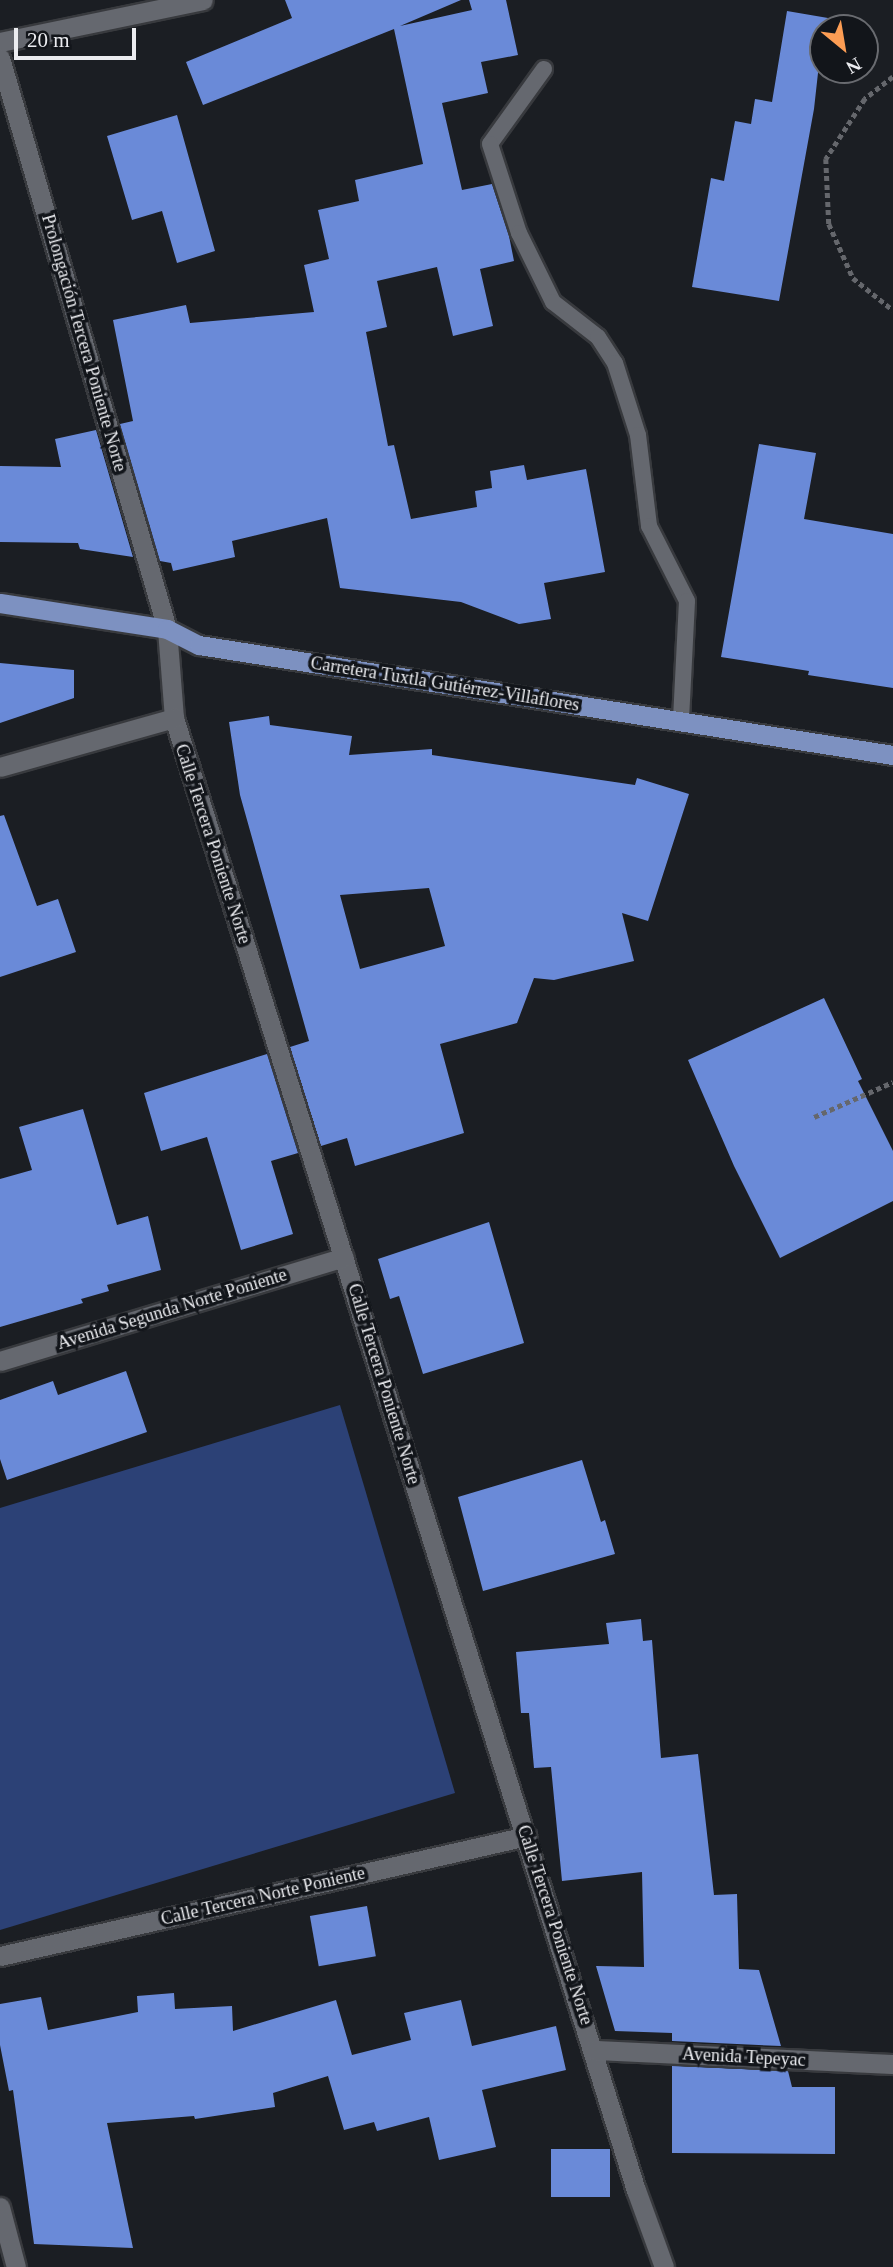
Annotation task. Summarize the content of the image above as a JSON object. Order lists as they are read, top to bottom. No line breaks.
{"streets":{"main road":["Carretera Tuxtla Gutiérrez-Villaflores"],"street":["Prolongación Tercera Poniente Norte","Calle Tercera Poniente Norte","Avenida Segunda Norte Poniente","Calle Tercera Norte Poniente","Avenida Tepeyac"]},"crossings":[["Prolongación Tercera Poniente Norte","Carretera Tuxtla Gutiérrez-Villaflores"],["Prolongación Tercera Poniente Norte","Calle Tercera Poniente Norte"],["Calle Tercera Poniente Norte","Avenida Segunda Norte Poniente"],["Calle Tercera Poniente Norte","Calle Tercera Norte Poniente"],["Calle Tercera Poniente Norte","Avenida Tepeyac"]],"scale_bar":"20 m","north":"bottom right"}
